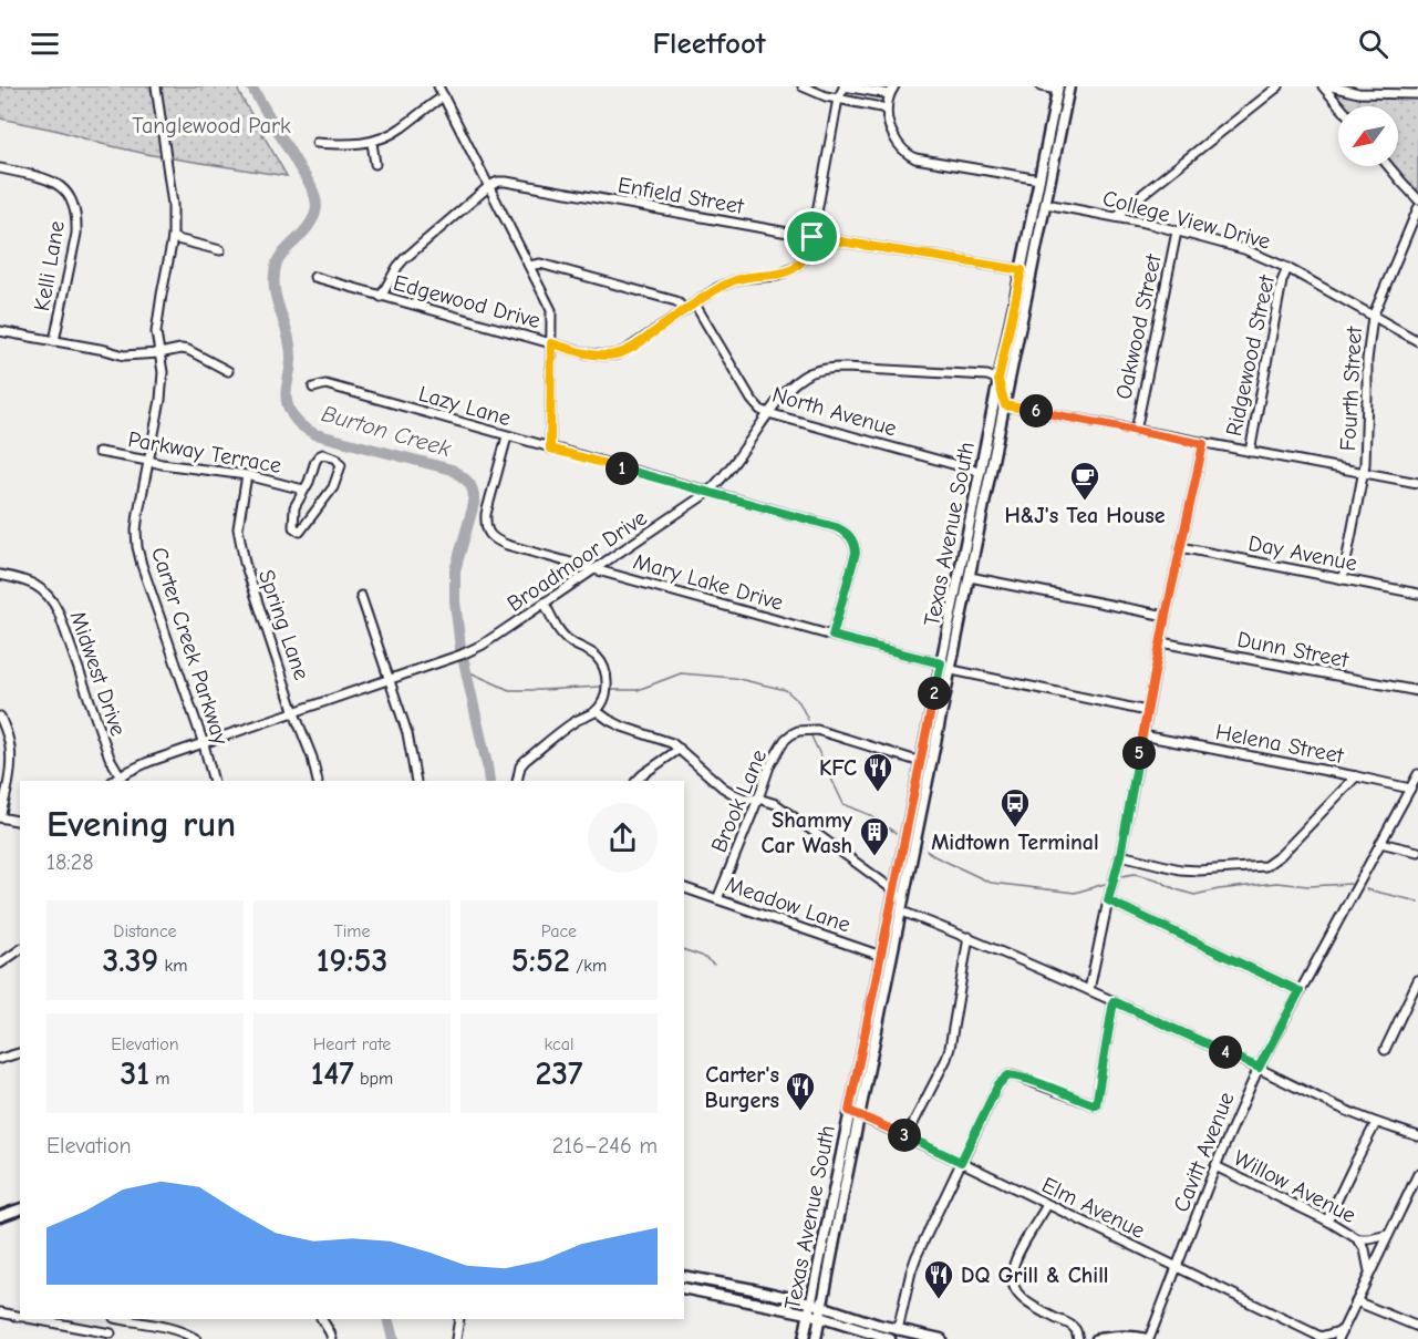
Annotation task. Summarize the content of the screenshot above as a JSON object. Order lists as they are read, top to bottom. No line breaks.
{"streets":{"main road":["Texas Avenue South"],"street":["Enfield Street","College View Drive","Kelli Lane","Edgewood Drive","Oakwood Street","Ridgewood Street","Fourth Street","Lazy Lane","North Avenue","Parkway Terrace","Day Avenue","Broadmoor Drive","Mary Lake Drive","Spring Lane","Carter Creek Parkway","Dunn Street","Midwest Drive","Helena Street","Brook Lane","Meadow Lane","Cavitt Avenue","Willow Avenue","Elm Avenue"]},"crossings":[["Enfield Street","Edgewood Drive"],["Enfield Street","Texas Avenue South"],["College View Drive","Oakwood Street"],["College View Drive","Ridgewood Street"],["College View Drive","Fourth Street"],["College View Drive","Texas Avenue South"],["Edgewood Drive","North Avenue"],["Fourth Street","Day Avenue"],["Lazy Lane","Broadmoor Drive"],["Lazy Lane","Mary Lake Drive"],["North Avenue","Texas Avenue South"],["North Avenue","Broadmoor Drive"],["Parkway Terrace","Spring Lane"],["Parkway Terrace","Carter Creek Parkway"],["Texas Avenue South","Broadmoor Drive"],["Texas Avenue South","Mary Lake Drive"],["Texas Avenue South","Brook Lane"],["Texas Avenue South","Meadow Lane"],["Texas Avenue South","Elm Avenue"],["Broadmoor Drive","Mary Lake Drive"],["Broadmoor Drive","Spring Lane"],["Broadmoor Drive","Carter Creek Parkway"],["Broadmoor Drive","Midwest Drive"],["Helena Street","Cavitt Avenue"],["Brook Lane","Meadow Lane"],["Cavitt Avenue","Willow Avenue"],["Cavitt Avenue","Elm Avenue"]],"water":["Burton Creek"],"parks":["Tanglewood Park"],"places":{"cafe":["H&J's Tea House"],"restaurant":["KFC","Carter's Burgers","DQ Grill & Chill"],"bus stop":["Midtown Terminal"],"building":["Shammy Car Wash"]},"north":"bottom left","page":{"header":"Fleetfoot","pins":["6","1","2","5","4","3"],"heading":["Evening run","18:28"],"stats":[["Distance","3.39 km"],["Time","19:53"],["Pace","5:52 /km"],["Elevation","31 m"],["Heart rate","147 bpm"],["kcal","237"]],"chart":["Elevation","216–246 m"]}}
